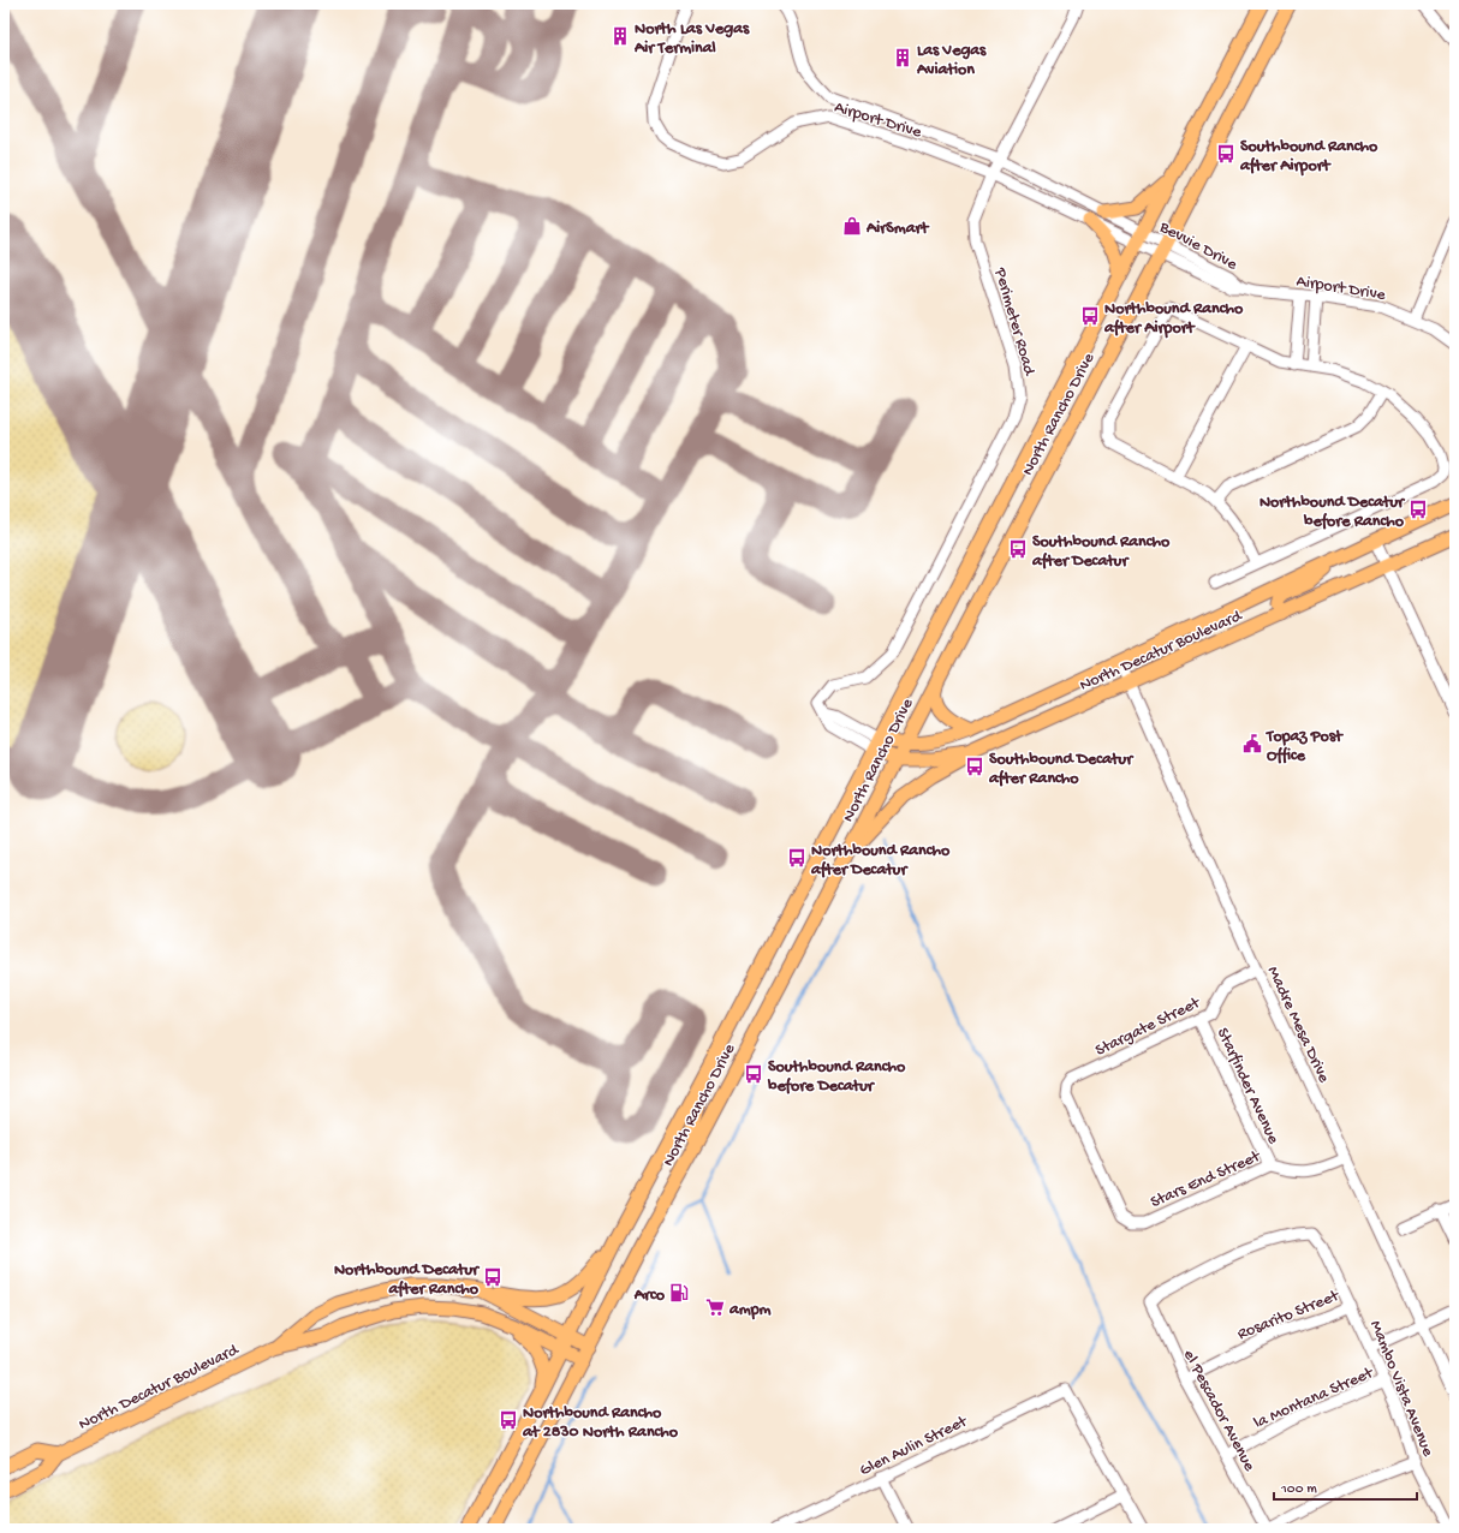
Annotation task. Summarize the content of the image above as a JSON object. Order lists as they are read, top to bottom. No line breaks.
{"streets":{"main road":["North Rancho Drive","North Decatur Boulevard"],"street":["Airport Drive","Bevvie Drive","Perimeter Road","Madre Mesa Drive","Stargate Street","Starfinder Avenue","Stars End Street","Rosarito Street","Mambo Vista Avenue","la Montana Street","el Pescador Avenue","Glen Aulin Street"]},"crossings":[["Airport Drive","Bevvie Drive"],["Airport Drive","Perimeter Road"],["Airport Drive","North Rancho Drive"],["Bevvie Drive","North Rancho Drive"],["Perimeter Road","North Rancho Drive"],["Perimeter Road","North Decatur Boulevard"],["North Rancho Drive","North Decatur Boulevard"],["North Decatur Boulevard","Madre Mesa Drive"],["Madre Mesa Drive","Stargate Street"],["Madre Mesa Drive","Stars End Street"],["Stargate Street","Starfinder Avenue"],["Stargate Street","Stars End Street"],["Starfinder Avenue","Stars End Street"],["Rosarito Street","Mambo Vista Avenue"],["Rosarito Street","el Pescador Avenue"],["Mambo Vista Avenue","la Montana Street"],["Mambo Vista Avenue","el Pescador Avenue"],["la Montana Street","el Pescador Avenue"]],"places":{"building":["North Las Vegas Air Terminal","Las Vegas Aviation"],"bus stop":["Southbound Rancho after Airport","Northbound Rancho after Airport","Northbound Decatur before Rancho","Southbound Rancho after Decatur","Southbound Decatur after Rancho","Northbound Rancho after Decatur","Southbound Rancho before Decatur","Northbound Decatur after Rancho","Northbound Rancho at 2830 North Rancho"],"shop":["AirSmart"],"public building":["Topaz Post Office"],"fuel station":["Arco"],"supermarket":["ampm"]},"scale_bar":"100 m"}
